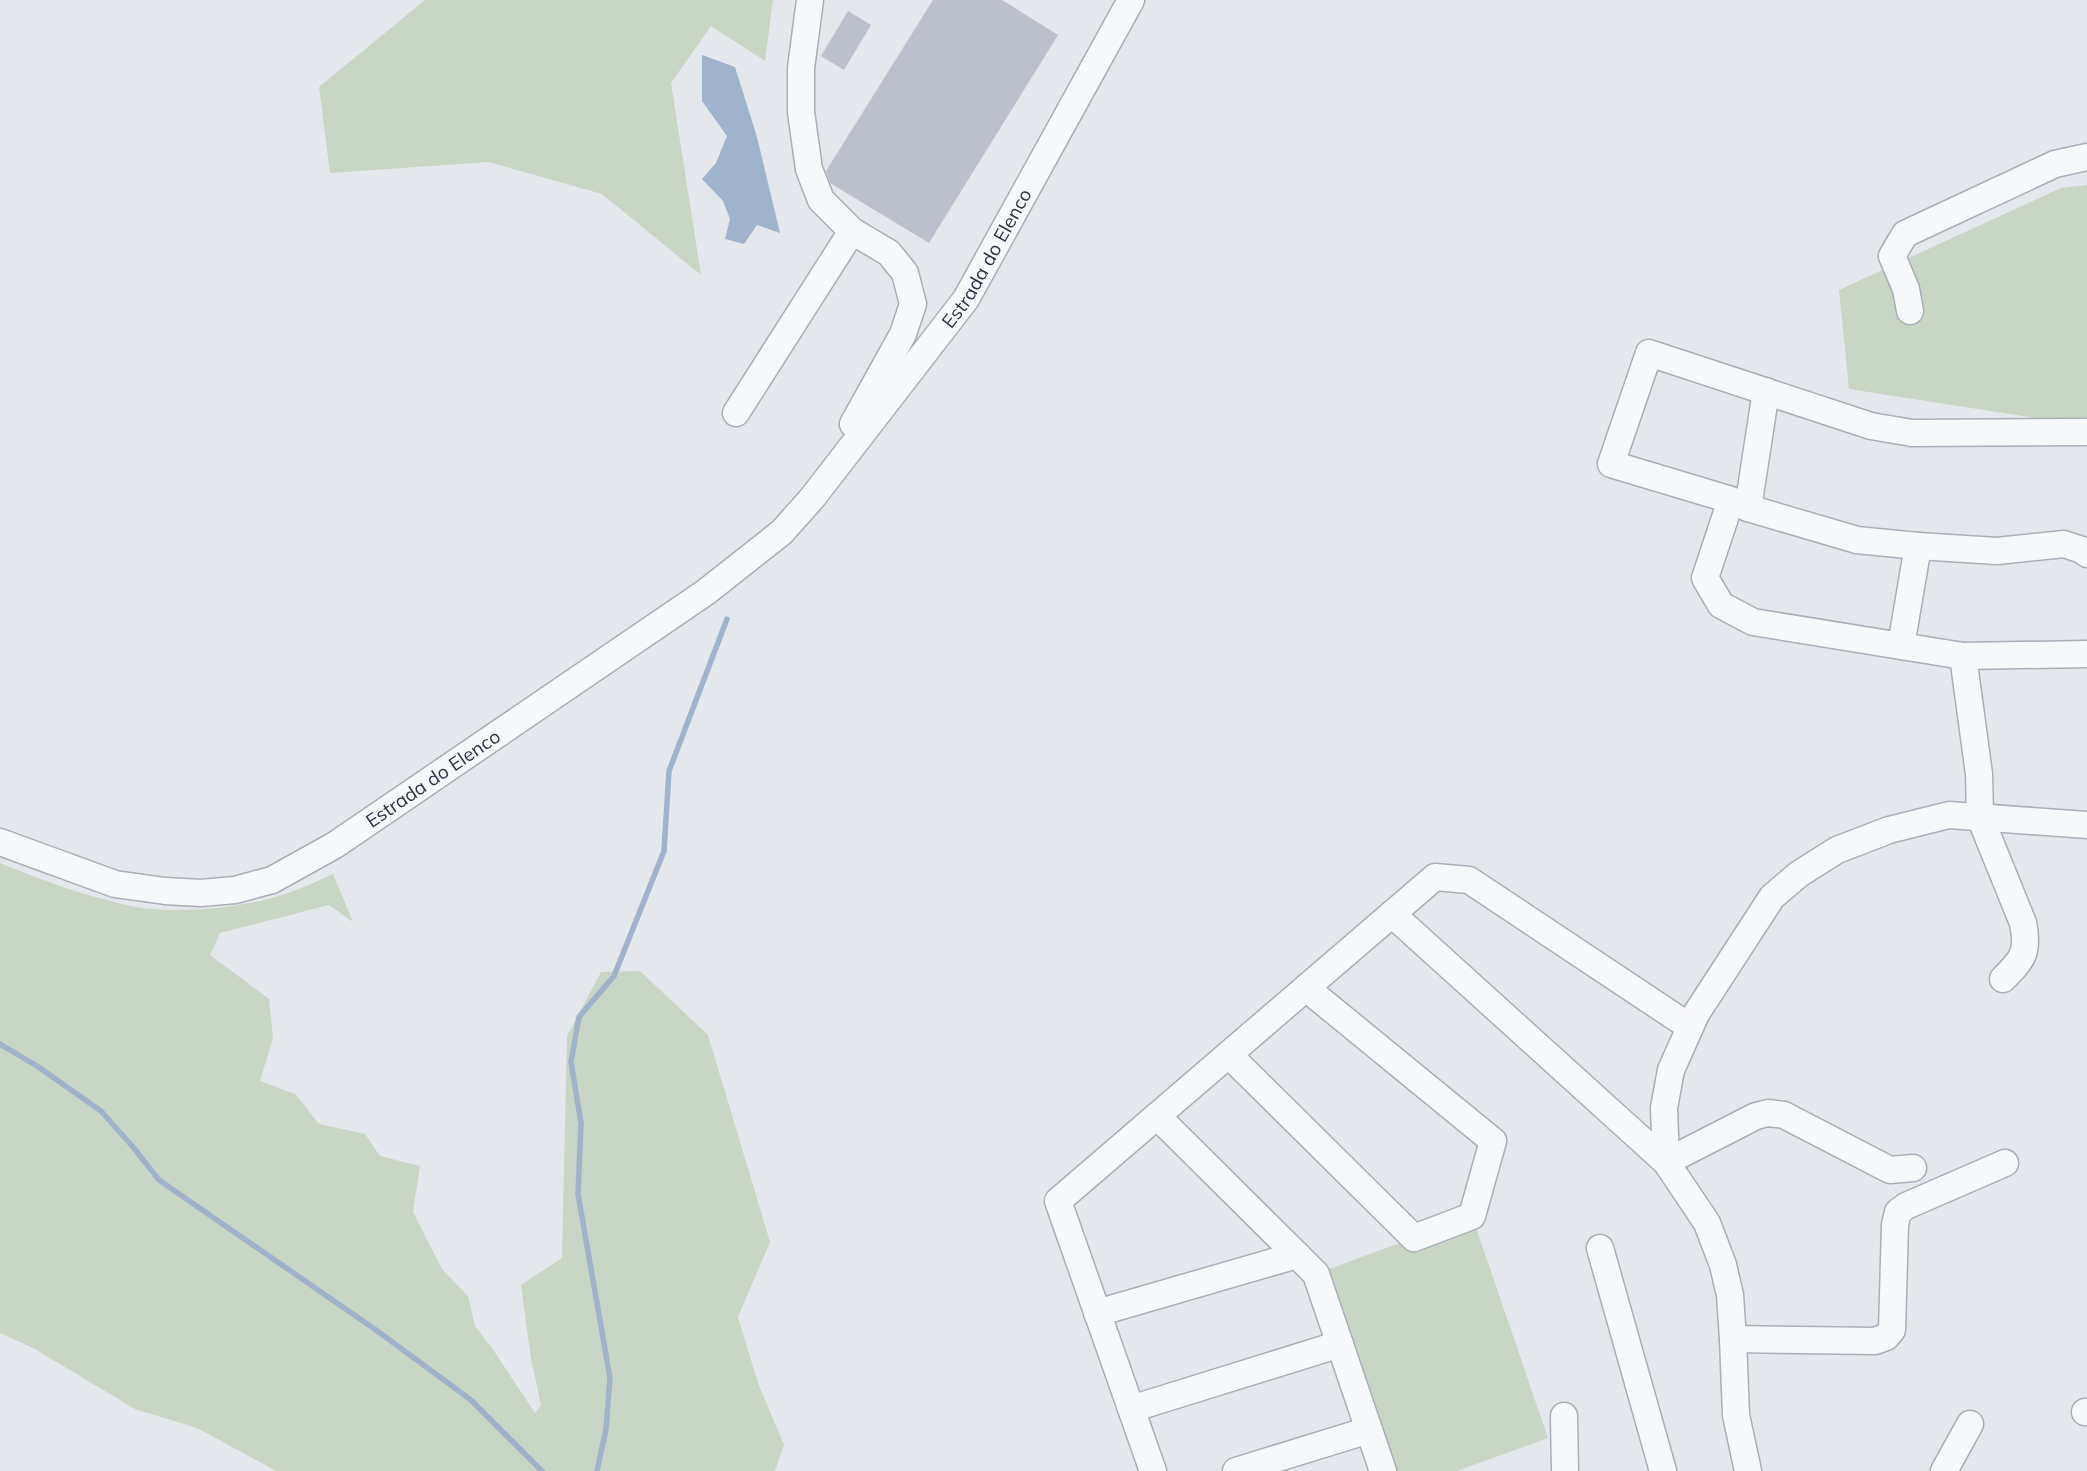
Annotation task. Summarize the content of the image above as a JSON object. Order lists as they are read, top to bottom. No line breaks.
{"streets":{"street":["Estrada do Elenco"]}}
